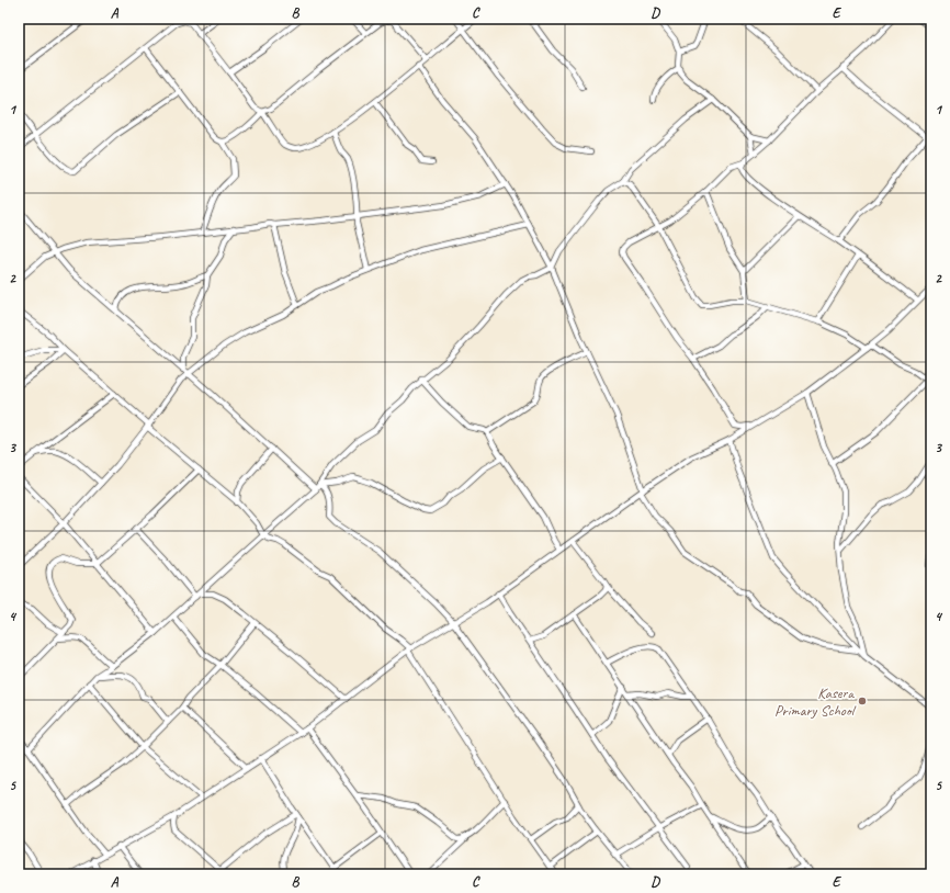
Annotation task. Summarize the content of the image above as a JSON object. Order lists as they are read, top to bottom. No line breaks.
{"places":["Kasera Primary School"],"grid":{"columns":["A","B","C","D","E"],"rows":["1","2","3","4","5"]}}
